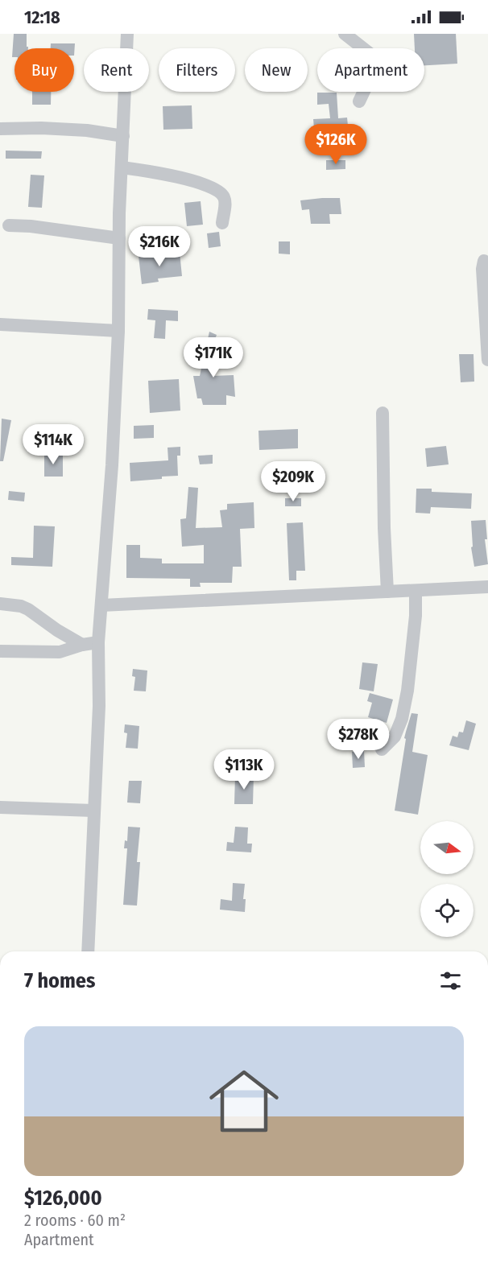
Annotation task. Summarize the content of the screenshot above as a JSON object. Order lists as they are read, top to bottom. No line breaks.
{"north":"right","page":{"status":"12:18","chip":["Buy","Rent","Filters","New","Apartment"],"price":["$126K","$216K","$171K","$114K","$209K","$278K","$113K"],"heading":"7 homes","list":[{"name":"$126,000","note":"2 rooms · 60 m² · Apartment"}]}}
